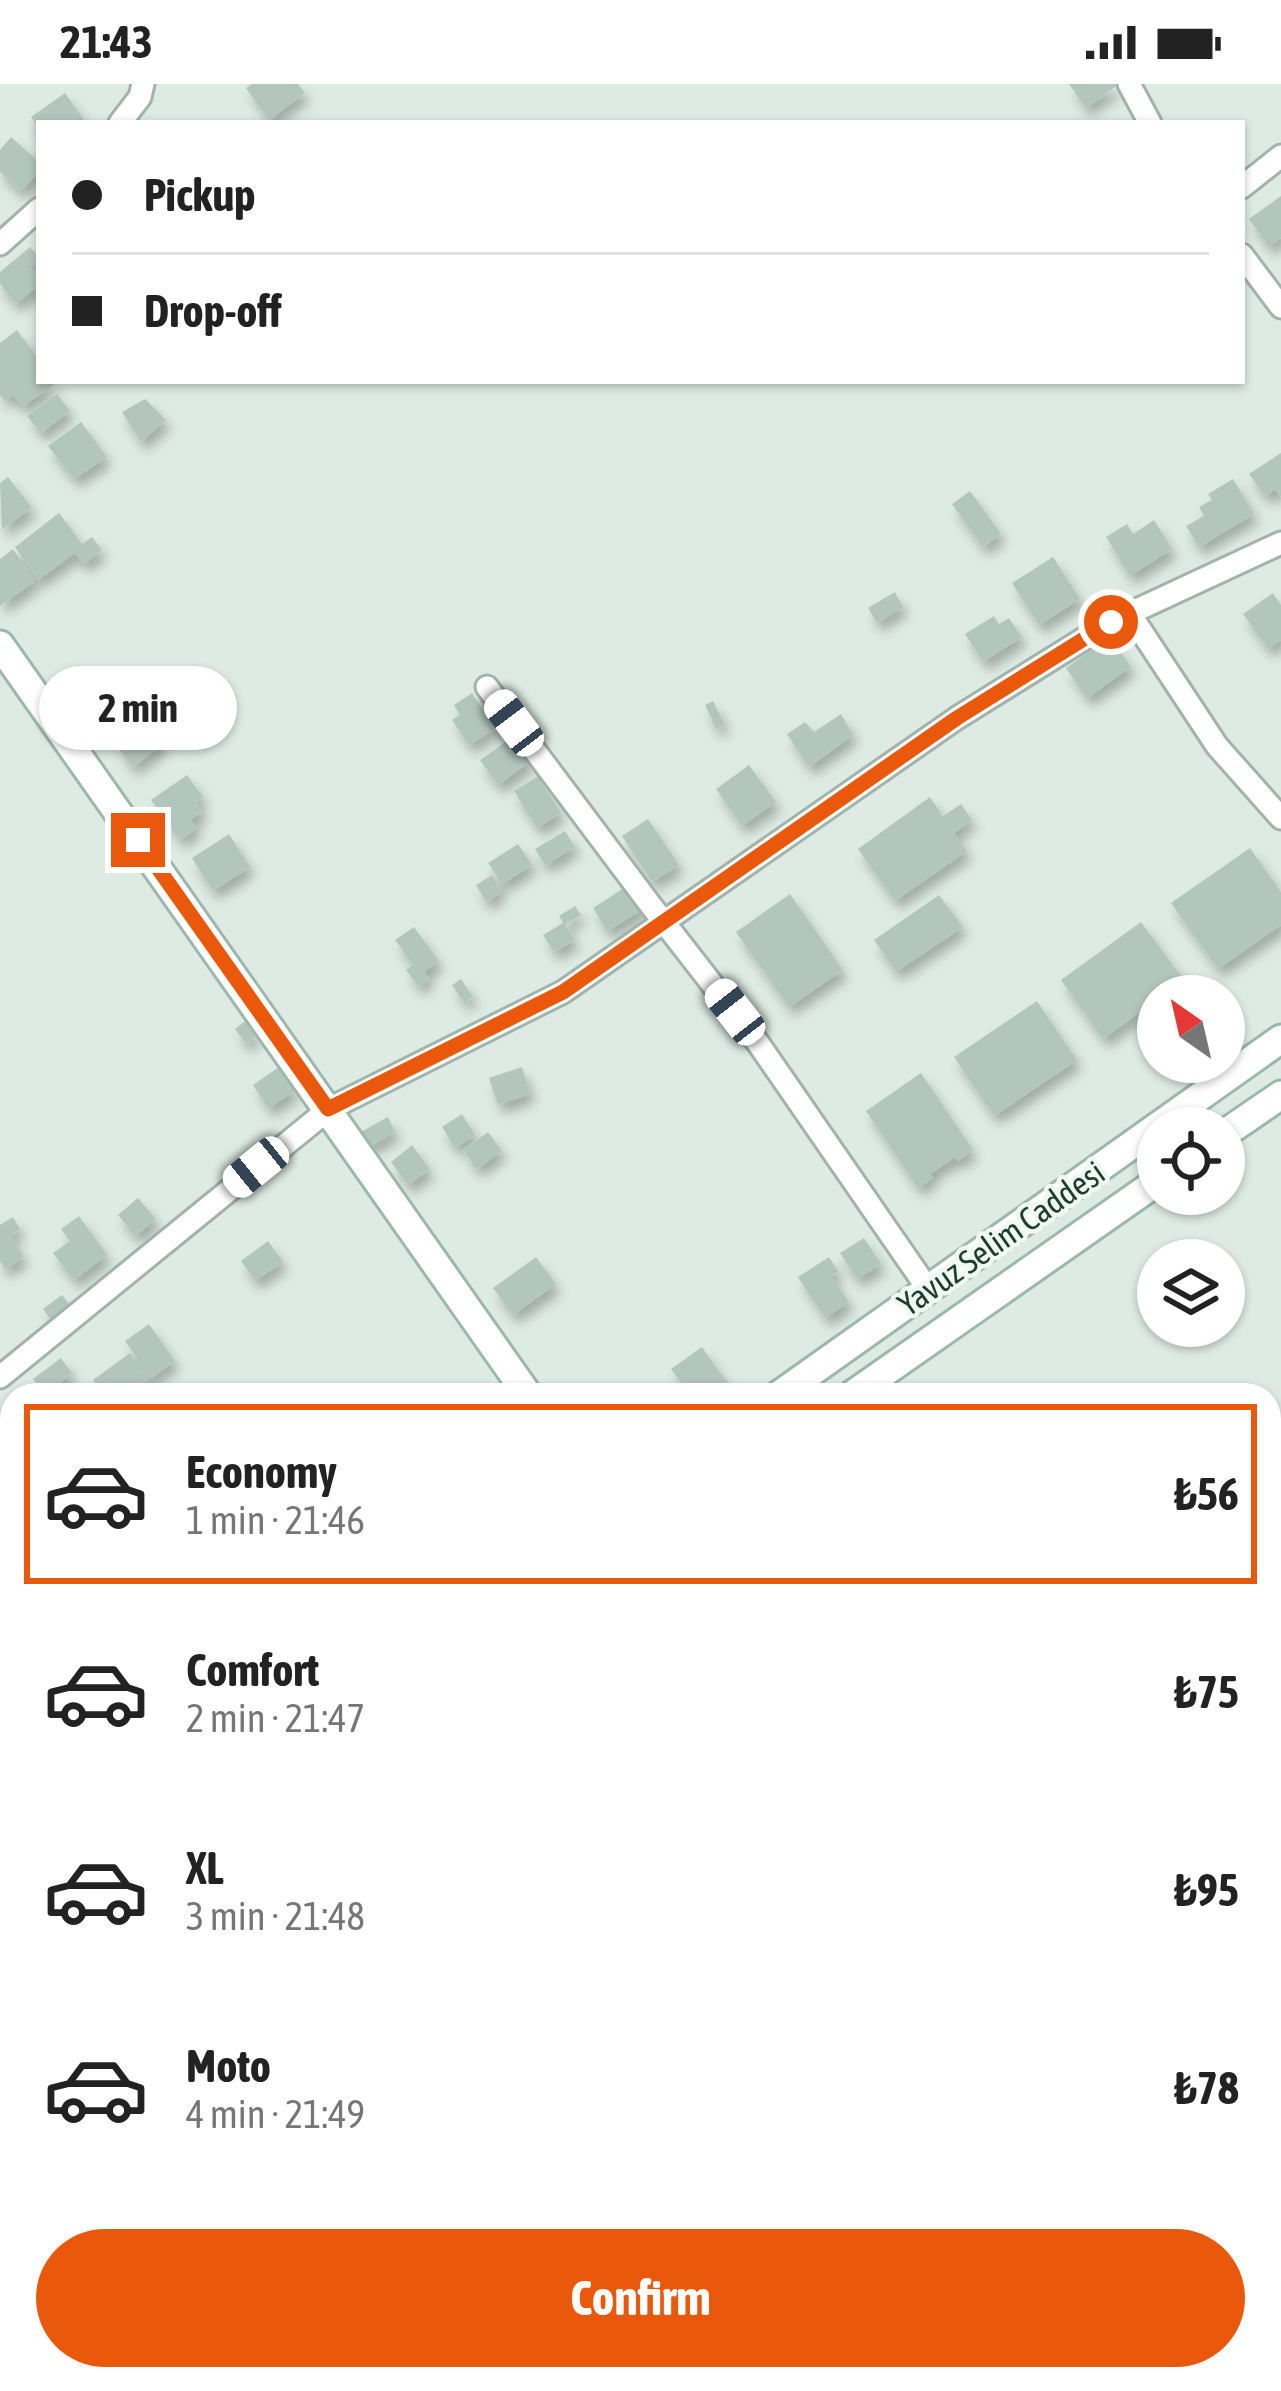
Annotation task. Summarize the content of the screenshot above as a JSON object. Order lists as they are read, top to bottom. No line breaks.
{"streets":{"street":["Yavuz Selim Caddesi"]},"north":"top left","page":{"status":"21:43","banner":["Pickup","Drop-off"],"bubble":"2 min","list":[{"name":"Economy","note":"1 min · 21:46","value":"₺56"},{"name":"Comfort","note":"2 min · 21:47","value":"₺75"},{"name":"XL","note":"3 min · 21:48","value":"₺95"},{"name":"Moto","note":"4 min · 21:49","value":"₺78"}],"buttons":"Confirm"}}
